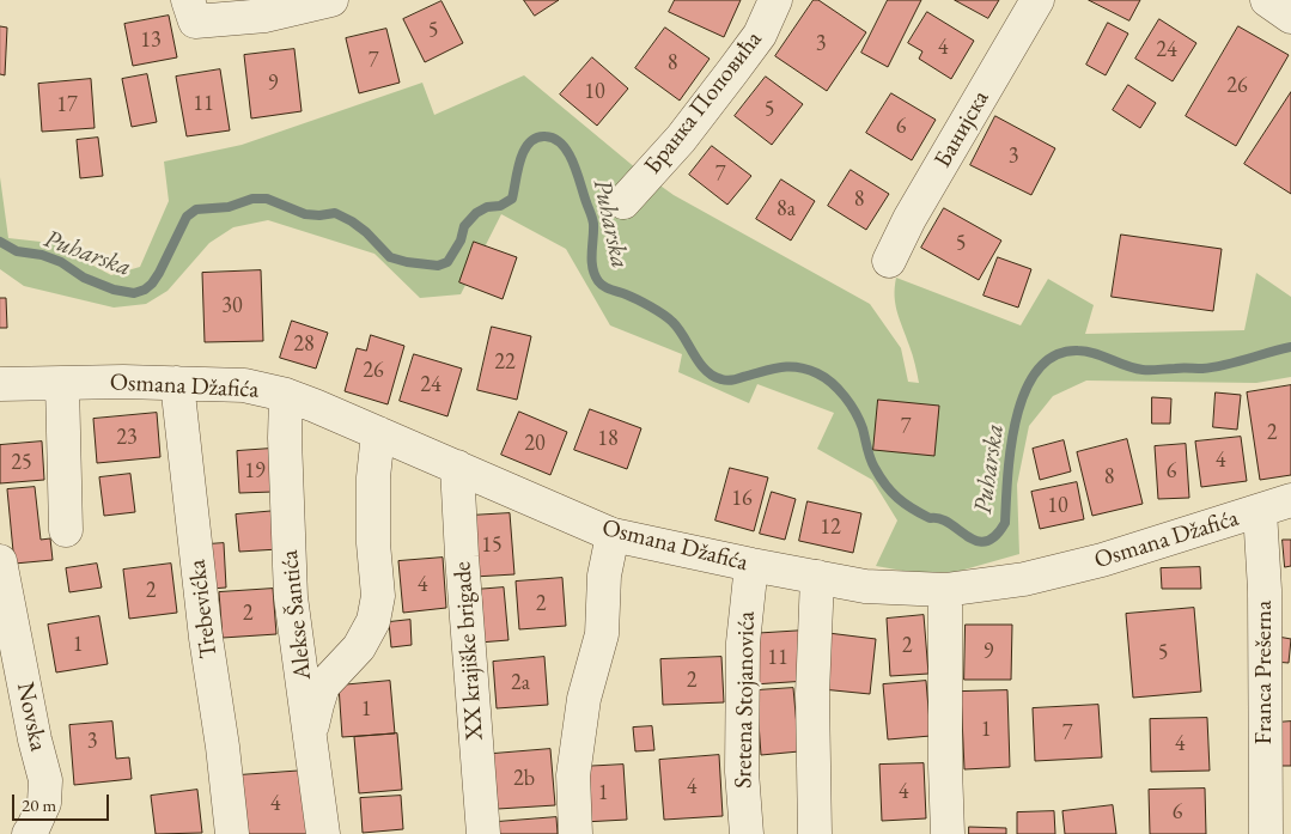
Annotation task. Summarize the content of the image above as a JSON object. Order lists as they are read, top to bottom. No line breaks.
{"streets":{"street":["Бранка Поповића","Банијска","Osmana Džafića","Trebevićka","Alekse Šantića","XX krajiške brigade","Franca Prešerna","Sretena Stojanovića","Novska"]},"crossings":[["Osmana Džafića","Trebevićka"],["Osmana Džafića","Alekse Šantića"],["Osmana Džafića","XX krajiške brigade"],["Osmana Džafića","Franca Prešerna"],["Osmana Džafića","Sretena Stojanovića"]],"water":["Puharska"],"house_numbers":["5","13","3","4","24","7","8","9","26","10","11","17","5","6","3","7","8","8a","5","30","28","22","26","24","7","2","23","18","20","4","25","19","6","8","16","10","12","15","4","2","2","2","1","2","9","5","11","2","2a","1","1","7","3","4","2b","4","4","1","4","6"],"scale_bar":"20 m"}
